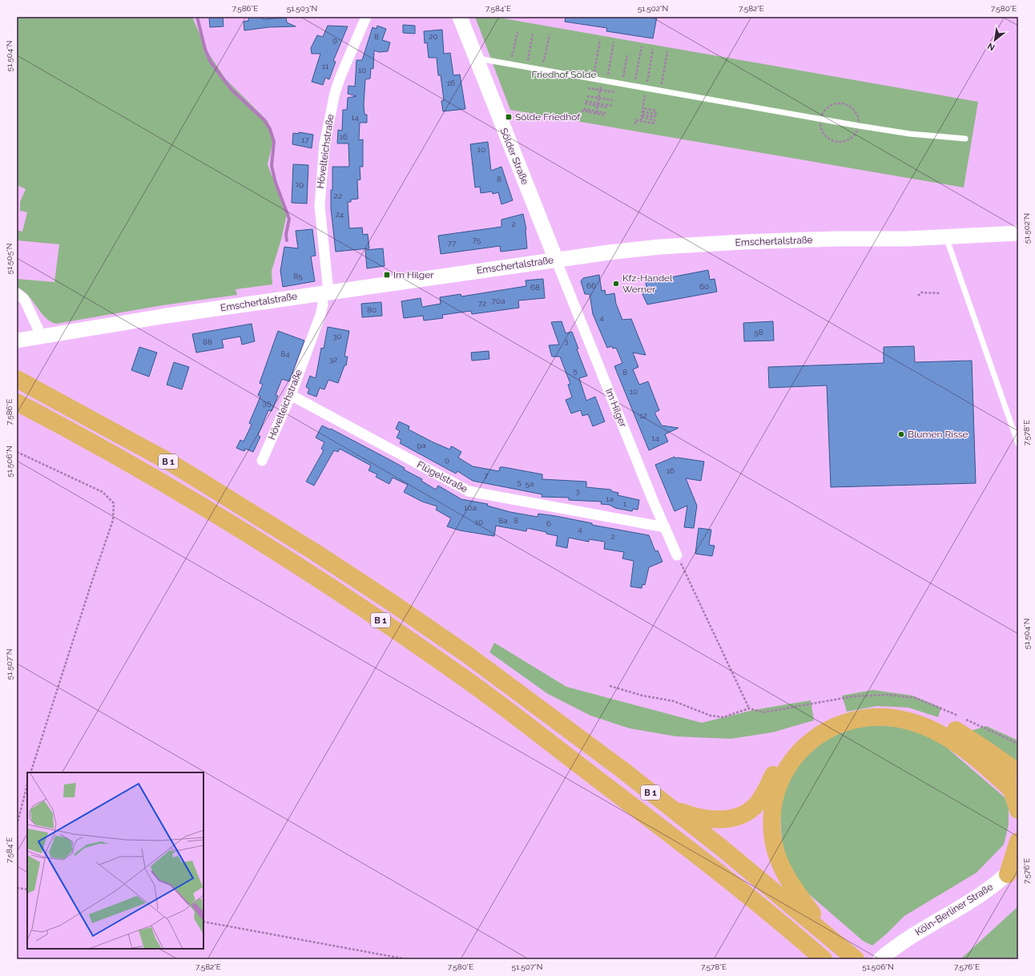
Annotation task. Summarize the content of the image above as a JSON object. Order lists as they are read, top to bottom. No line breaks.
{"streets":{"highway":["B 1"],"main road":["Sölder Straße","Emschertalstraße","Köln-Berliner Straße"],"street":["Hövelteichstraße","Im Hilger","Flügelstraße"]},"crossings":[["Hövelteichstraße","Emschertalstraße"],["Hövelteichstraße","Flügelstraße"],["Sölder Straße","Emschertalstraße"],["Sölder Straße","Im Hilger"],["Emschertalstraße","Im Hilger"],["Im Hilger","Flügelstraße"]],"parks":["Friedhof Sölde"],"places":{"transit":["Sölde Friedhof","Im Hilger"],"other":["Kfz-Handel Werner","Blumen Risse"]},"house_numbers":["8","20","9","11","10","16","14","16","17","10","8","19","22","24","2","75","77","85","66","60","68","70a","72","80","4","58","30","3","88","84","32","5","8","10","35","12","14","9a","9","16","7","5","5a","3","1a","1","10a","8a","8","10","6","4","2"],"north":"bottom left","coordinates":["7.586°E","51.503°N","7.584°E","51.502°N","7.582°E","7.580°E","51.504°N","51.505°N","7.578°E","51.506°N","51.507°N","7.576°E"]}
